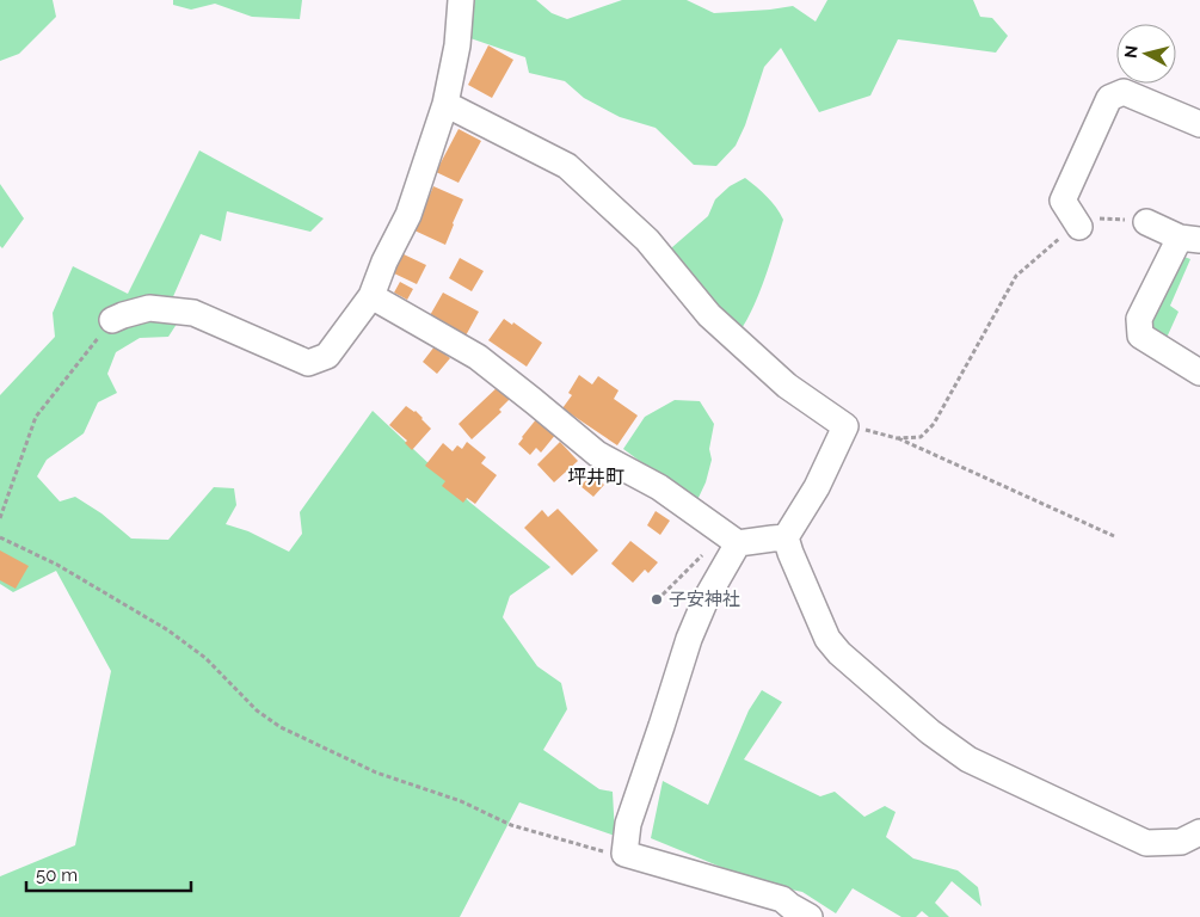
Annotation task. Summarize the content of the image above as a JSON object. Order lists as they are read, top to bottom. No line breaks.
{"districts":["坪井町"],"places":["子安神社"],"scale_bar":"50 m","north":"left"}
